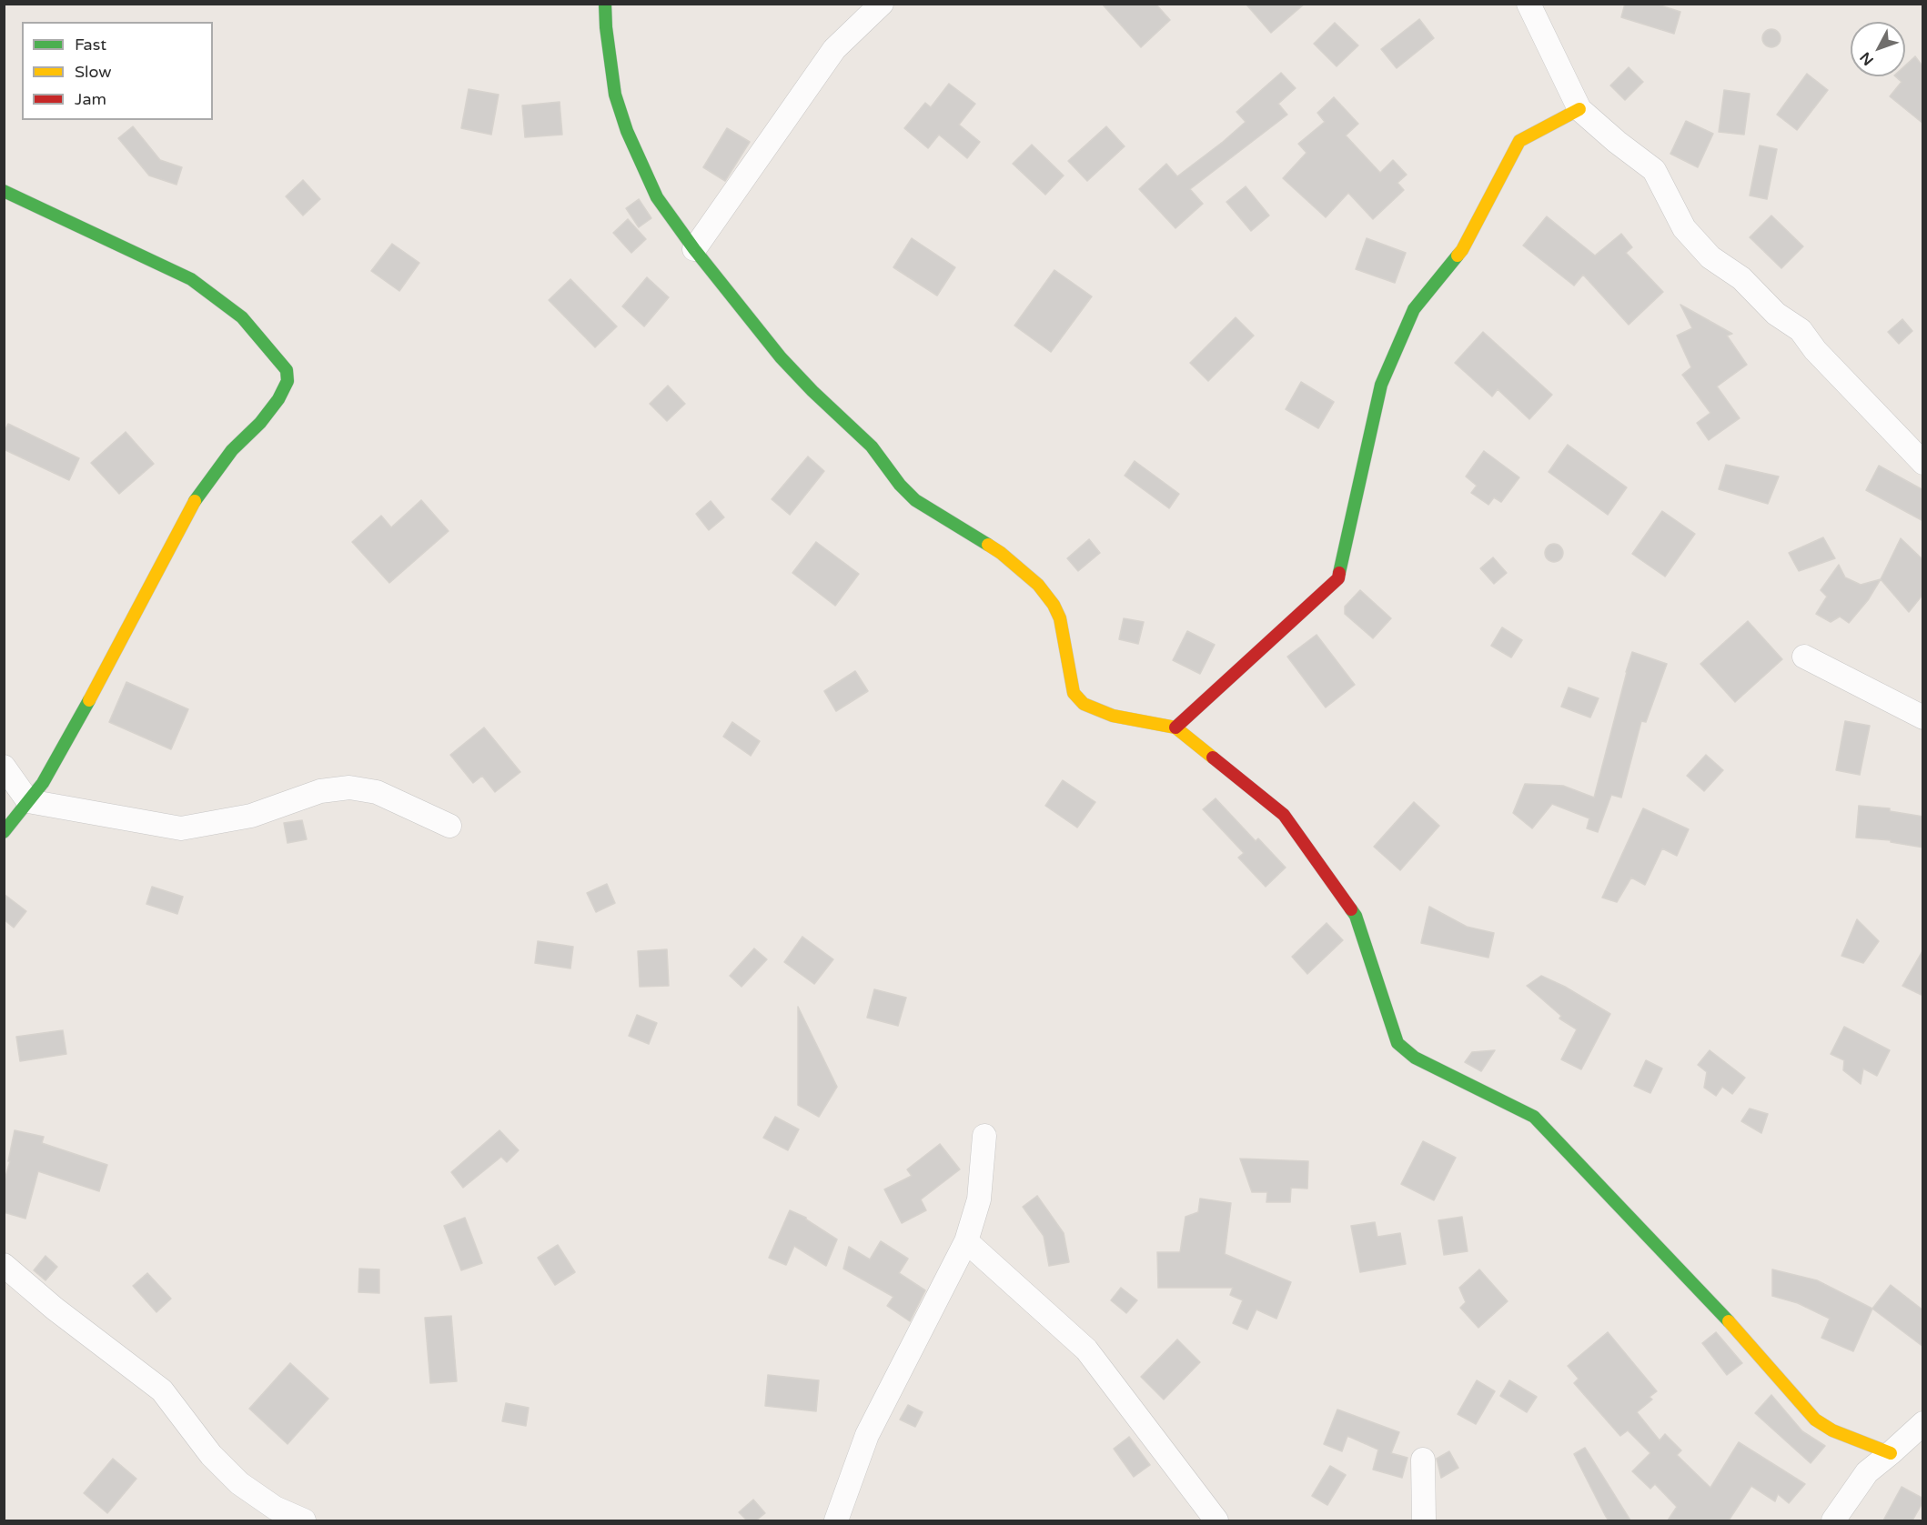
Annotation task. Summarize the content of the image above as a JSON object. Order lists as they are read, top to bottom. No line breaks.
{"legend":["Fast","Slow","Jam"],"north":"bottom left"}
